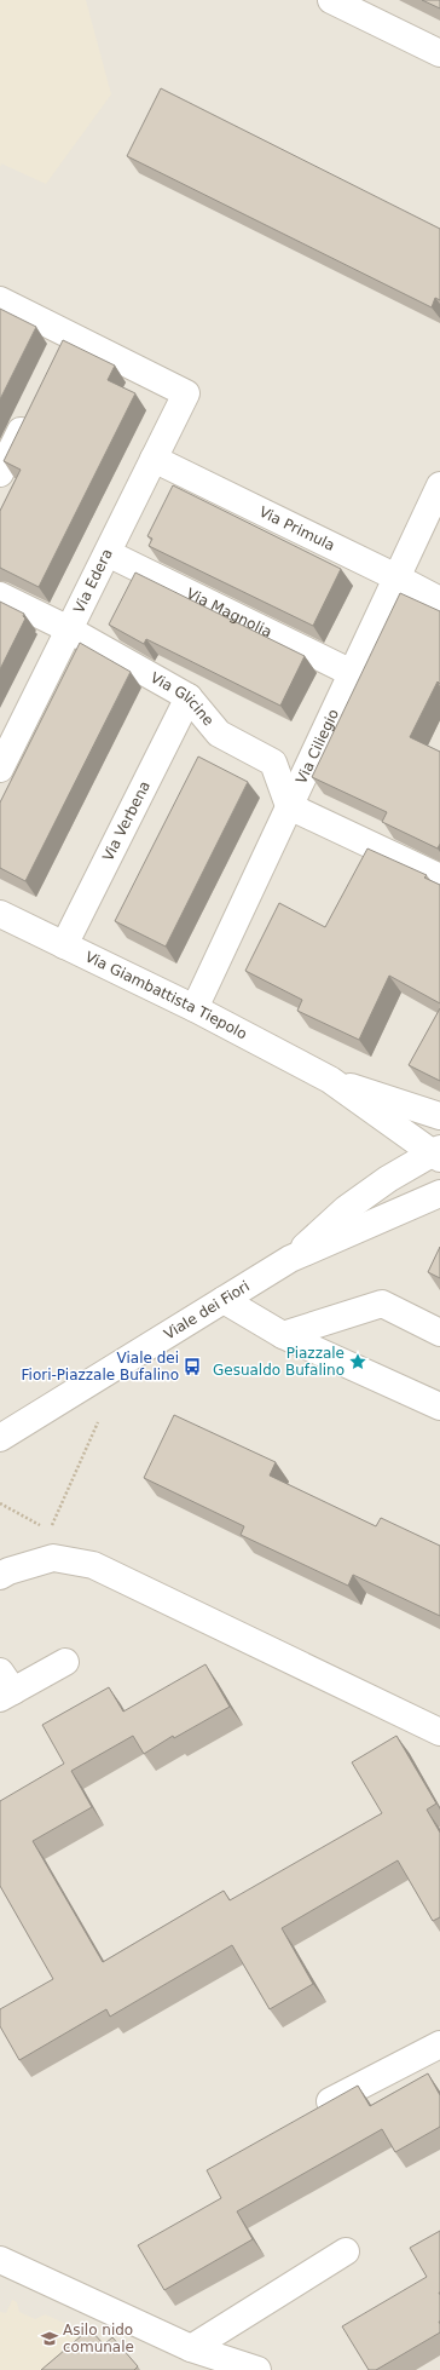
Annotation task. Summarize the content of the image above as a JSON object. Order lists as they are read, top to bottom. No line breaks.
{"streets":{"street":["Via Primula","Via Edera","Via Magnolia","Via Glicine","Via Ciliegio","Via Verbena","Via Giambattista Tiepolo","Viale dei Fiori"]},"crossings":[["Via Primula","Via Edera"],["Via Primula","Via Ciliegio"],["Via Edera","Via Magnolia"],["Via Edera","Via Glicine"],["Via Magnolia","Via Ciliegio"],["Via Glicine","Via Ciliegio"],["Via Glicine","Via Verbena"],["Via Ciliegio","Via Giambattista Tiepolo"],["Via Verbena","Via Giambattista Tiepolo"]],"places":{"place":["Piazzale Gesualdo Bufalino"],"bus stop":["Viale dei Fiori-Piazzale Bufalino"],"school or university":["Asilo nido comunale"]}}
